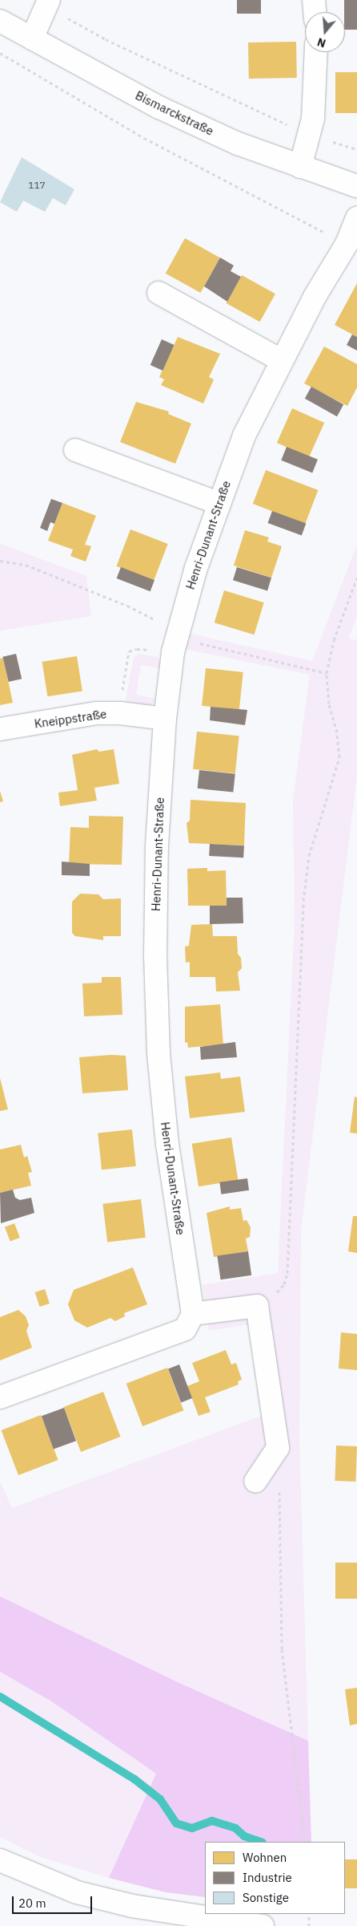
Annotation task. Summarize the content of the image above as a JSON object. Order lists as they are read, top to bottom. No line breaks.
{"streets":{"street":["Bismarckstraße","Henri-Dunant-Straße","Kneippstraße"]},"crossings":[["Henri-Dunant-Straße","Kneippstraße"]],"house_numbers":["117"],"legend":["Wohnen","Industrie","Sonstige"],"scale_bar":"20 m","north":"bottom"}
